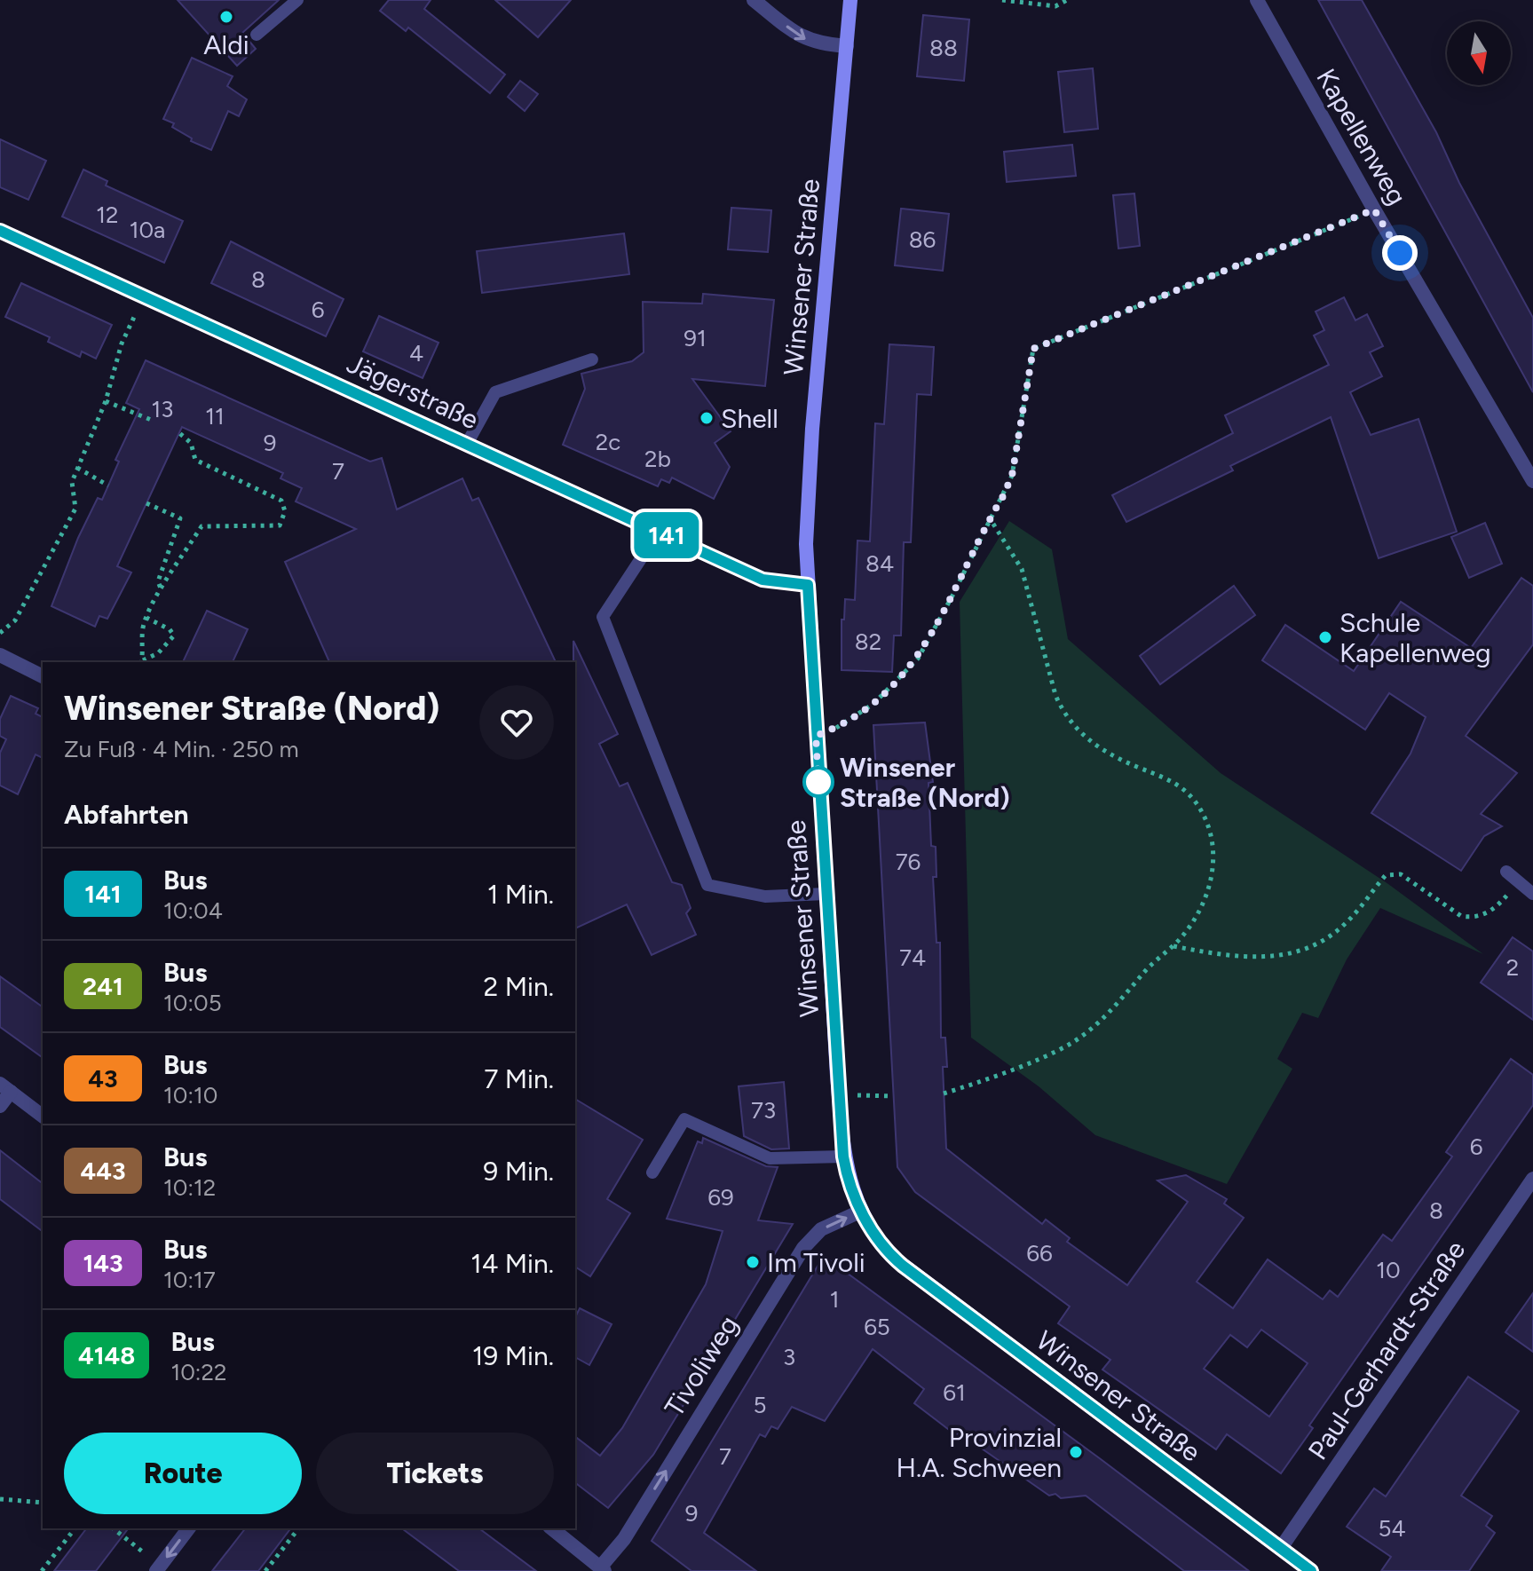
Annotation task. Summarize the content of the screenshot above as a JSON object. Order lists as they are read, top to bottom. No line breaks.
{"streets":{"main road":["Winsener Straße","Jägerstraße"],"street":["Kapellenweg","Paul-Gerhardt-Straße","Tivoliweg"]},"crossings":[["Winsener Straße","Jägerstraße"],["Winsener Straße","Paul-Gerhardt-Straße"],["Winsener Straße","Tivoliweg"]],"one_way":["Tivoliweg"],"places":["Aldi","Shell","Schule Kapellenweg","Winsener Straße (Nord)","Im Tivoli","Provinzial H.A. Schween"],"lines":["bus line 141"],"house_numbers":["88","12","10a","86","8","6","91","4","13","11","2c","9","2b","7","84","82","76","74","2","73","6","69","8","66","10","1","65","3","61","5","7","9","54"],"north":"bottom","page":{"on_map":"141","heading":[["Winsener Straße (Nord)","Zu Fuß · 4 Min. · 250 m"],"Abfahrten"],"list":[{"mark":"141","name":"Bus","note":"10:04","value":"1 Min."},{"mark":"241","name":"Bus","note":"10:05","value":"2 Min."},{"mark":"43","name":"Bus","note":"10:10","value":"7 Min."},{"mark":"443","name":"Bus","note":"10:12","value":"9 Min."},{"mark":"143","name":"Bus","note":"10:17","value":"14 Min."},{"mark":"4148","name":"Bus","note":"10:22","value":"19 Min."}],"buttons":["Route","Tickets"]}}
